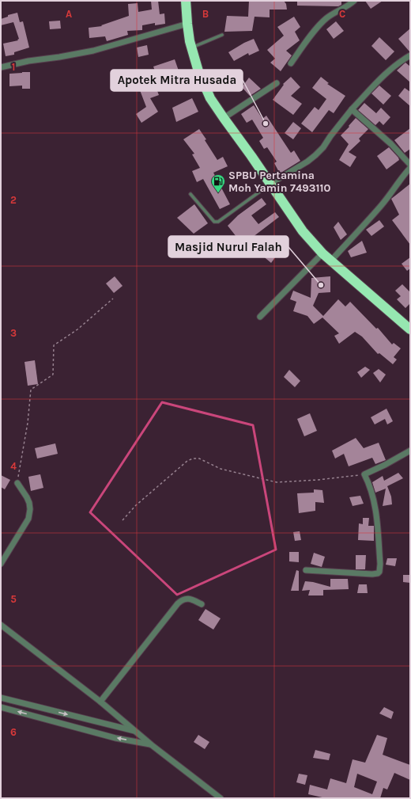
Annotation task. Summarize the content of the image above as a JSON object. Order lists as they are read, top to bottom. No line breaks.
{"places":{"other":["Apotek Mitra Husada","Masjid Nurul Falah"],"fuel station":["SPBU Pertamina Moh Yamin 7493110"]},"grid":{"columns":["A","B","C"],"rows":["1","2","3","4","5","6"]}}
